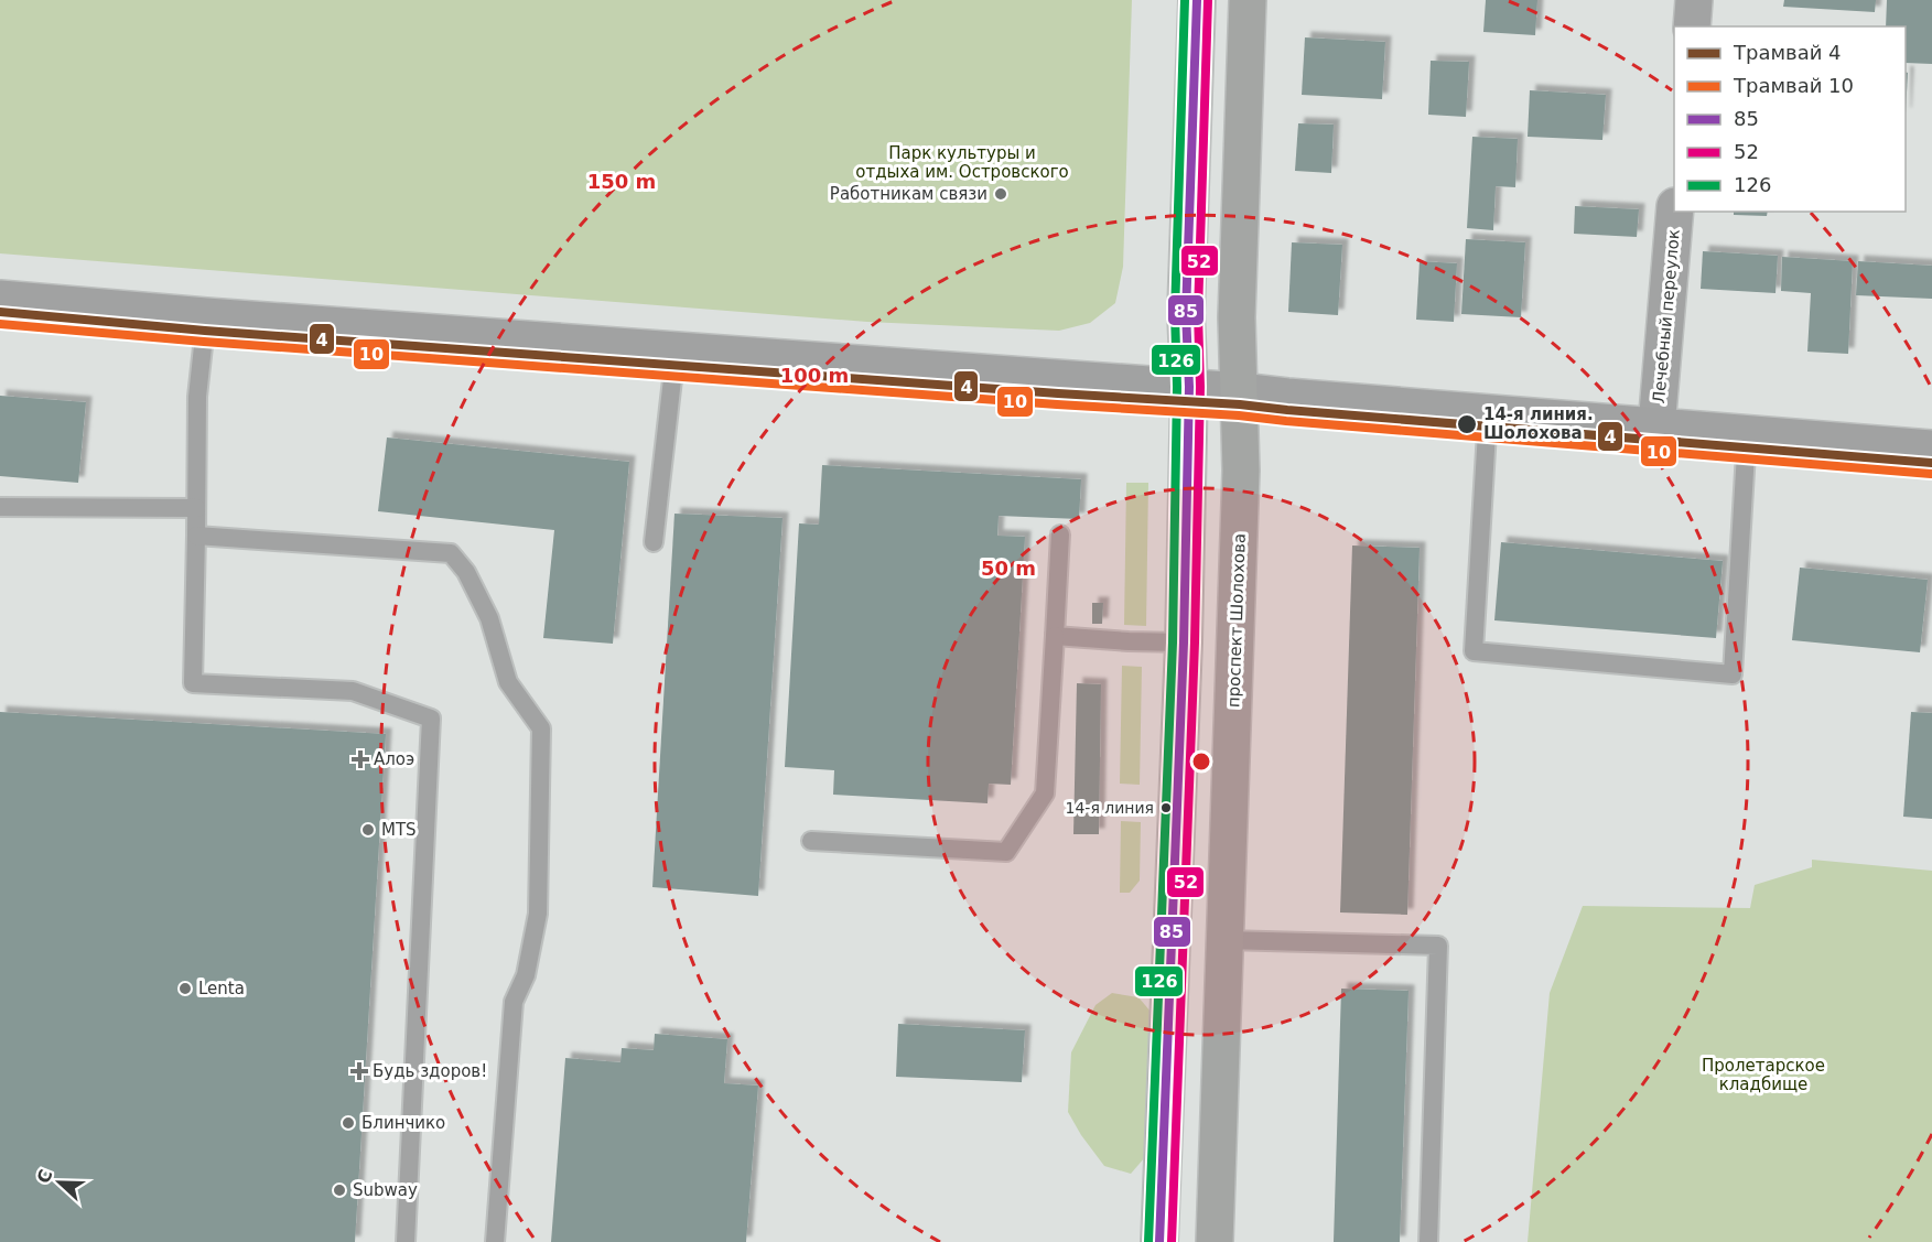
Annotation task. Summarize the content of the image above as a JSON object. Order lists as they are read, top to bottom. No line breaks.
{"streets":{"main road":["проспект Шолохова"],"street":["Лечебный переулок"]},"parks":["Парк культуры и отдыха им. Островского","Пролетарское кладбище"],"places":{"other":["Работникам связи","14-я линия. Шолохова","14-я линия","MTS","Lenta","Блинчико","Subway"],"health":["Алоэ","Будь здоров!"]},"lines":["transit line 85","transit line 52","transit line 126","tram line 4","tram line 10"],"legend":["Трамвай 4","Трамвай 10","85","52","126"],"north":"left","rings":["150 m","100 m","50 m"]}
